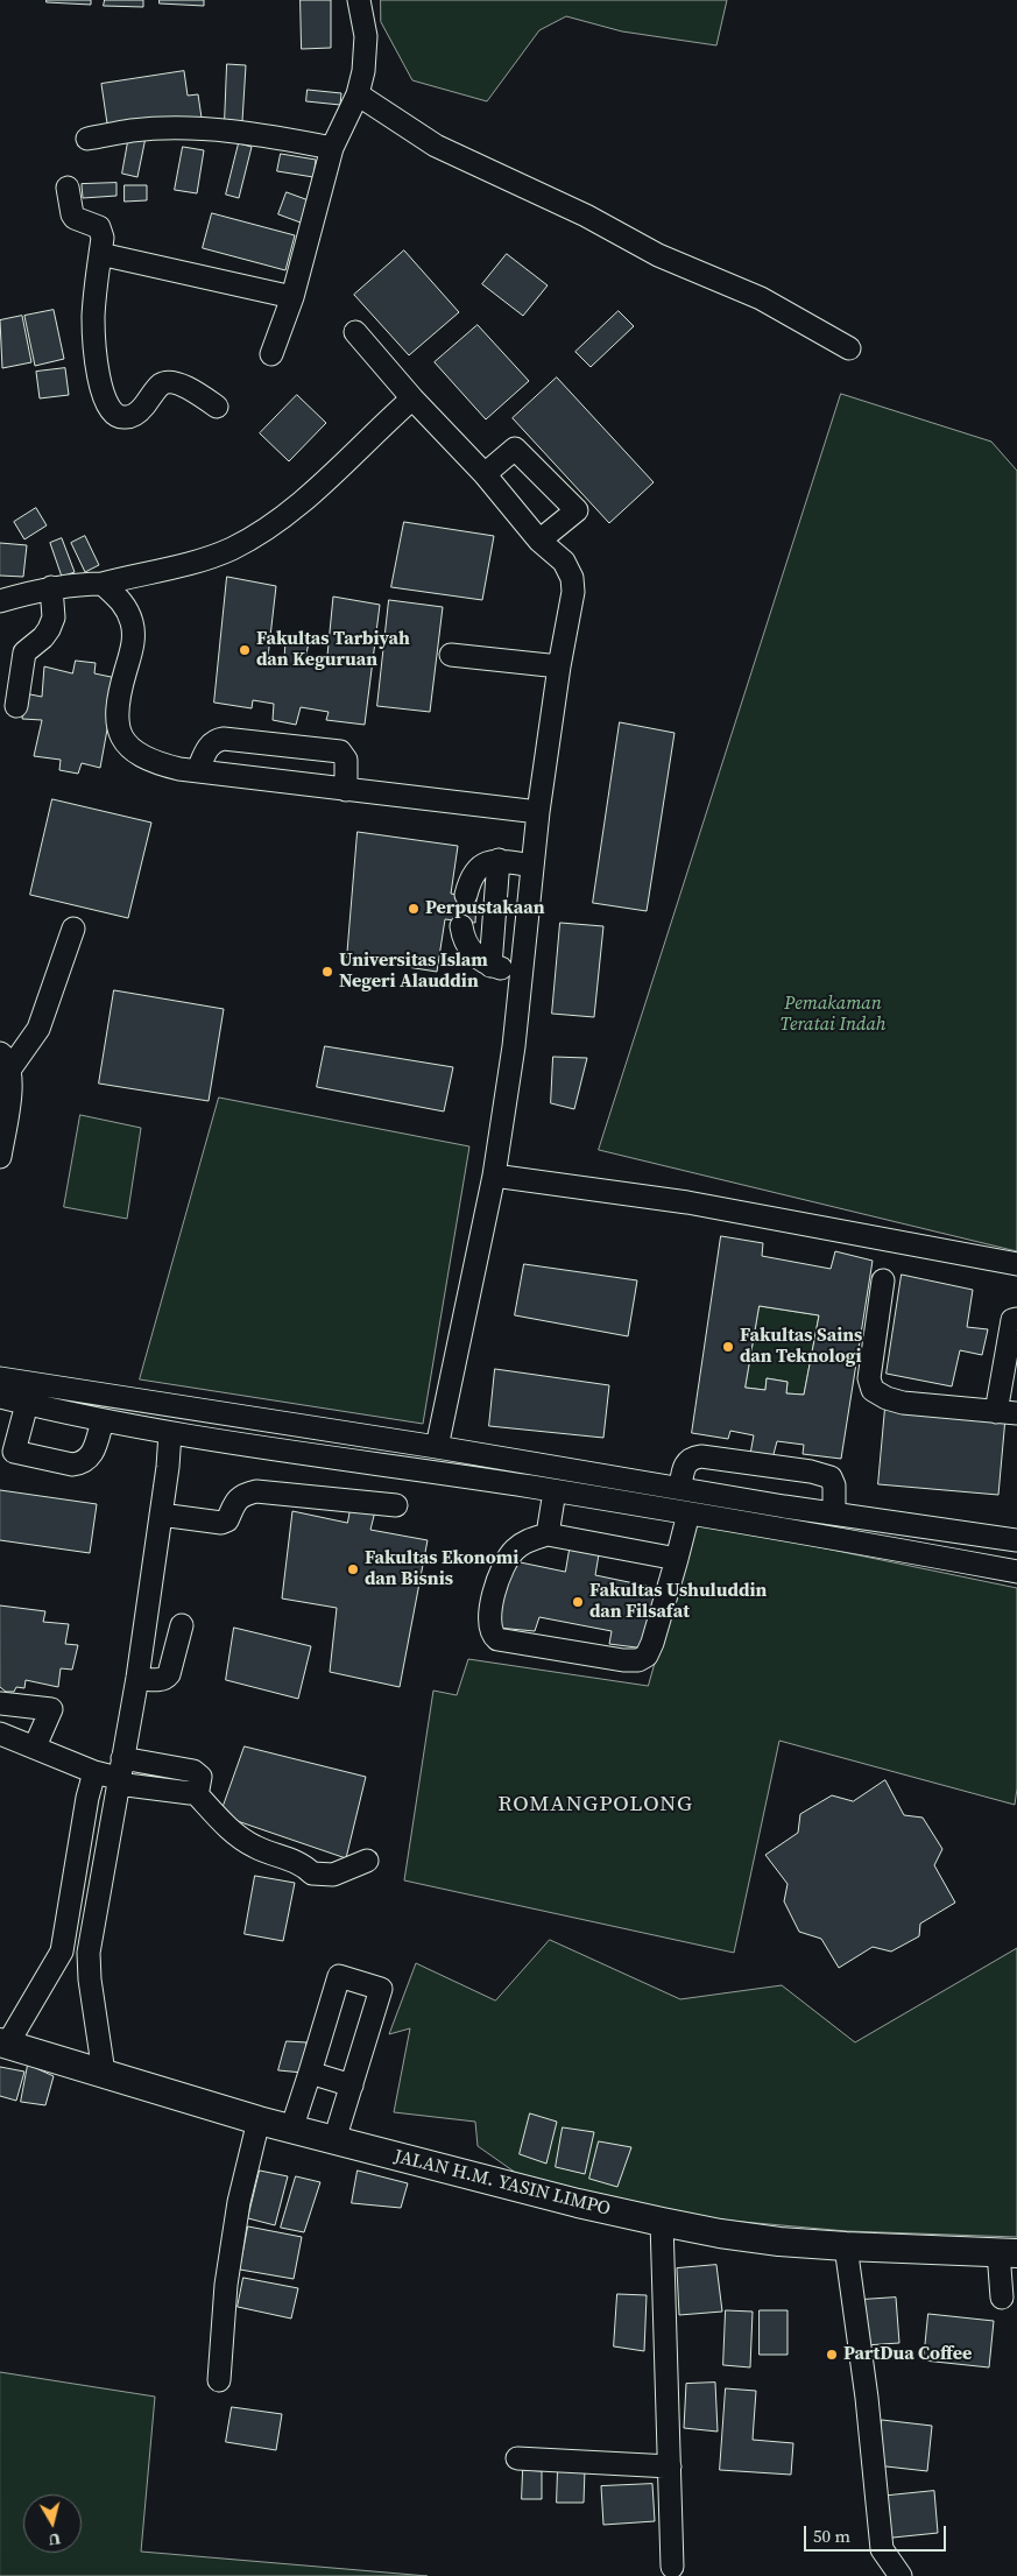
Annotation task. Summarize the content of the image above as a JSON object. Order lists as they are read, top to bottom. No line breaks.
{"streets":{"main road":["JALAN H.M. YASIN LIMPO"]},"districts":["ROMANGPOLONG"],"parks":["Pemakaman Teratai Indah"],"places":["Fakultas Tarbiyah dan Keguruan","Perpustakaan","Universitas Islam Negeri Alauddin","Fakultas Sains dan Teknologi","Fakultas Ekonomi dan Bisnis","Fakultas Ushuluddin dan Filsafat","PartDua Coffee"],"scale_bar":"50 m","north":"bottom"}
